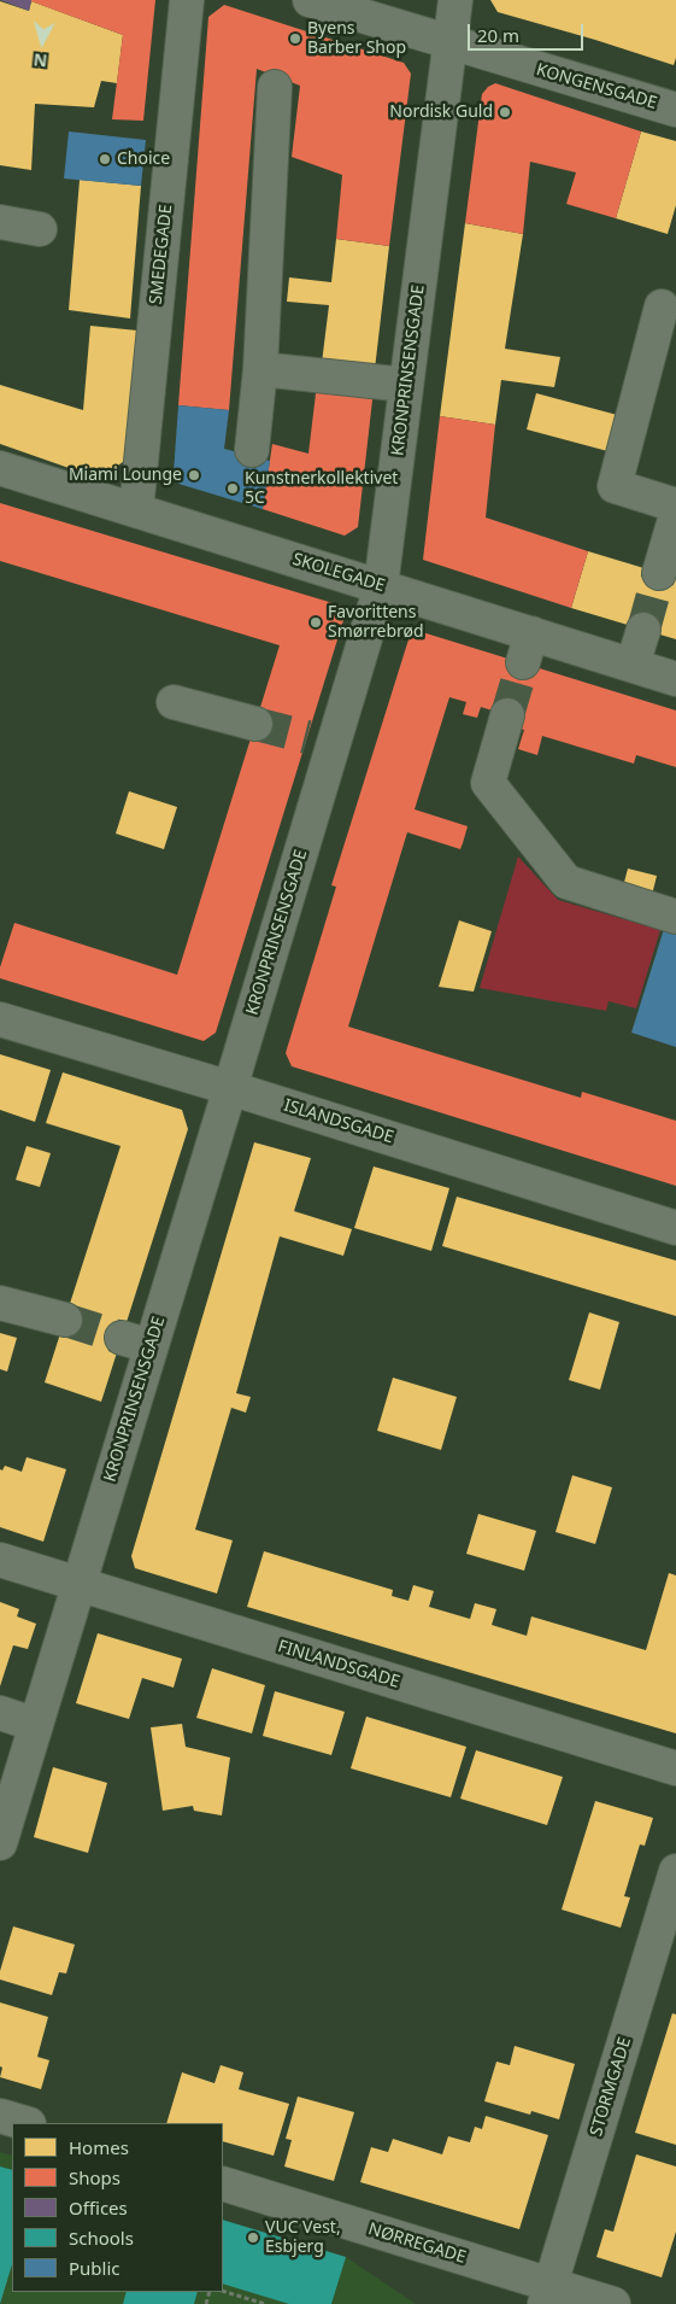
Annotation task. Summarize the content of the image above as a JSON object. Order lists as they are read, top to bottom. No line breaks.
{"streets":{"street":["KONGENSGADE","SMEDEGADE","KRONPRINSENSGADE","SKOLEGADE","ISLANDSGADE","FINLANDSGADE","STORMGADE","NØRREGADE"]},"crossings":[["KONGENSGADE","KRONPRINSENSGADE"],["SMEDEGADE","SKOLEGADE"],["KRONPRINSENSGADE","SKOLEGADE"],["KRONPRINSENSGADE","ISLANDSGADE"],["KRONPRINSENSGADE","FINLANDSGADE"],["STORMGADE","NØRREGADE"]],"places":["Byens Barber Shop","Nordisk Guld","Choice","Miami Lounge","Kunstnerkollektivet 5C","Favorittens Smørrebrød","VUC Vest, Esbjerg"],"legend":["Homes","Shops","Offices","Schools","Public"],"scale_bar":"20 m","north":"bottom"}
